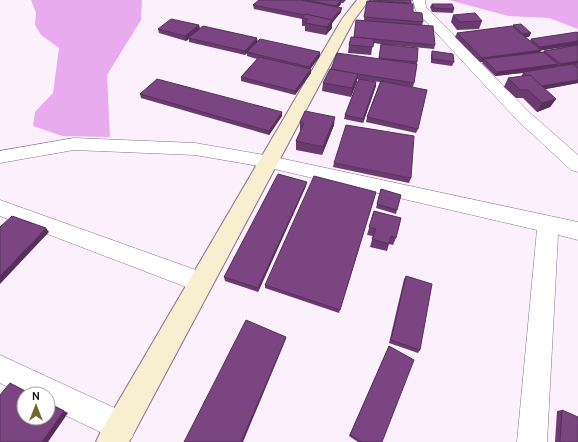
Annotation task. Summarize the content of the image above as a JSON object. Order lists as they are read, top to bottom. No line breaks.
{"north":"top"}
